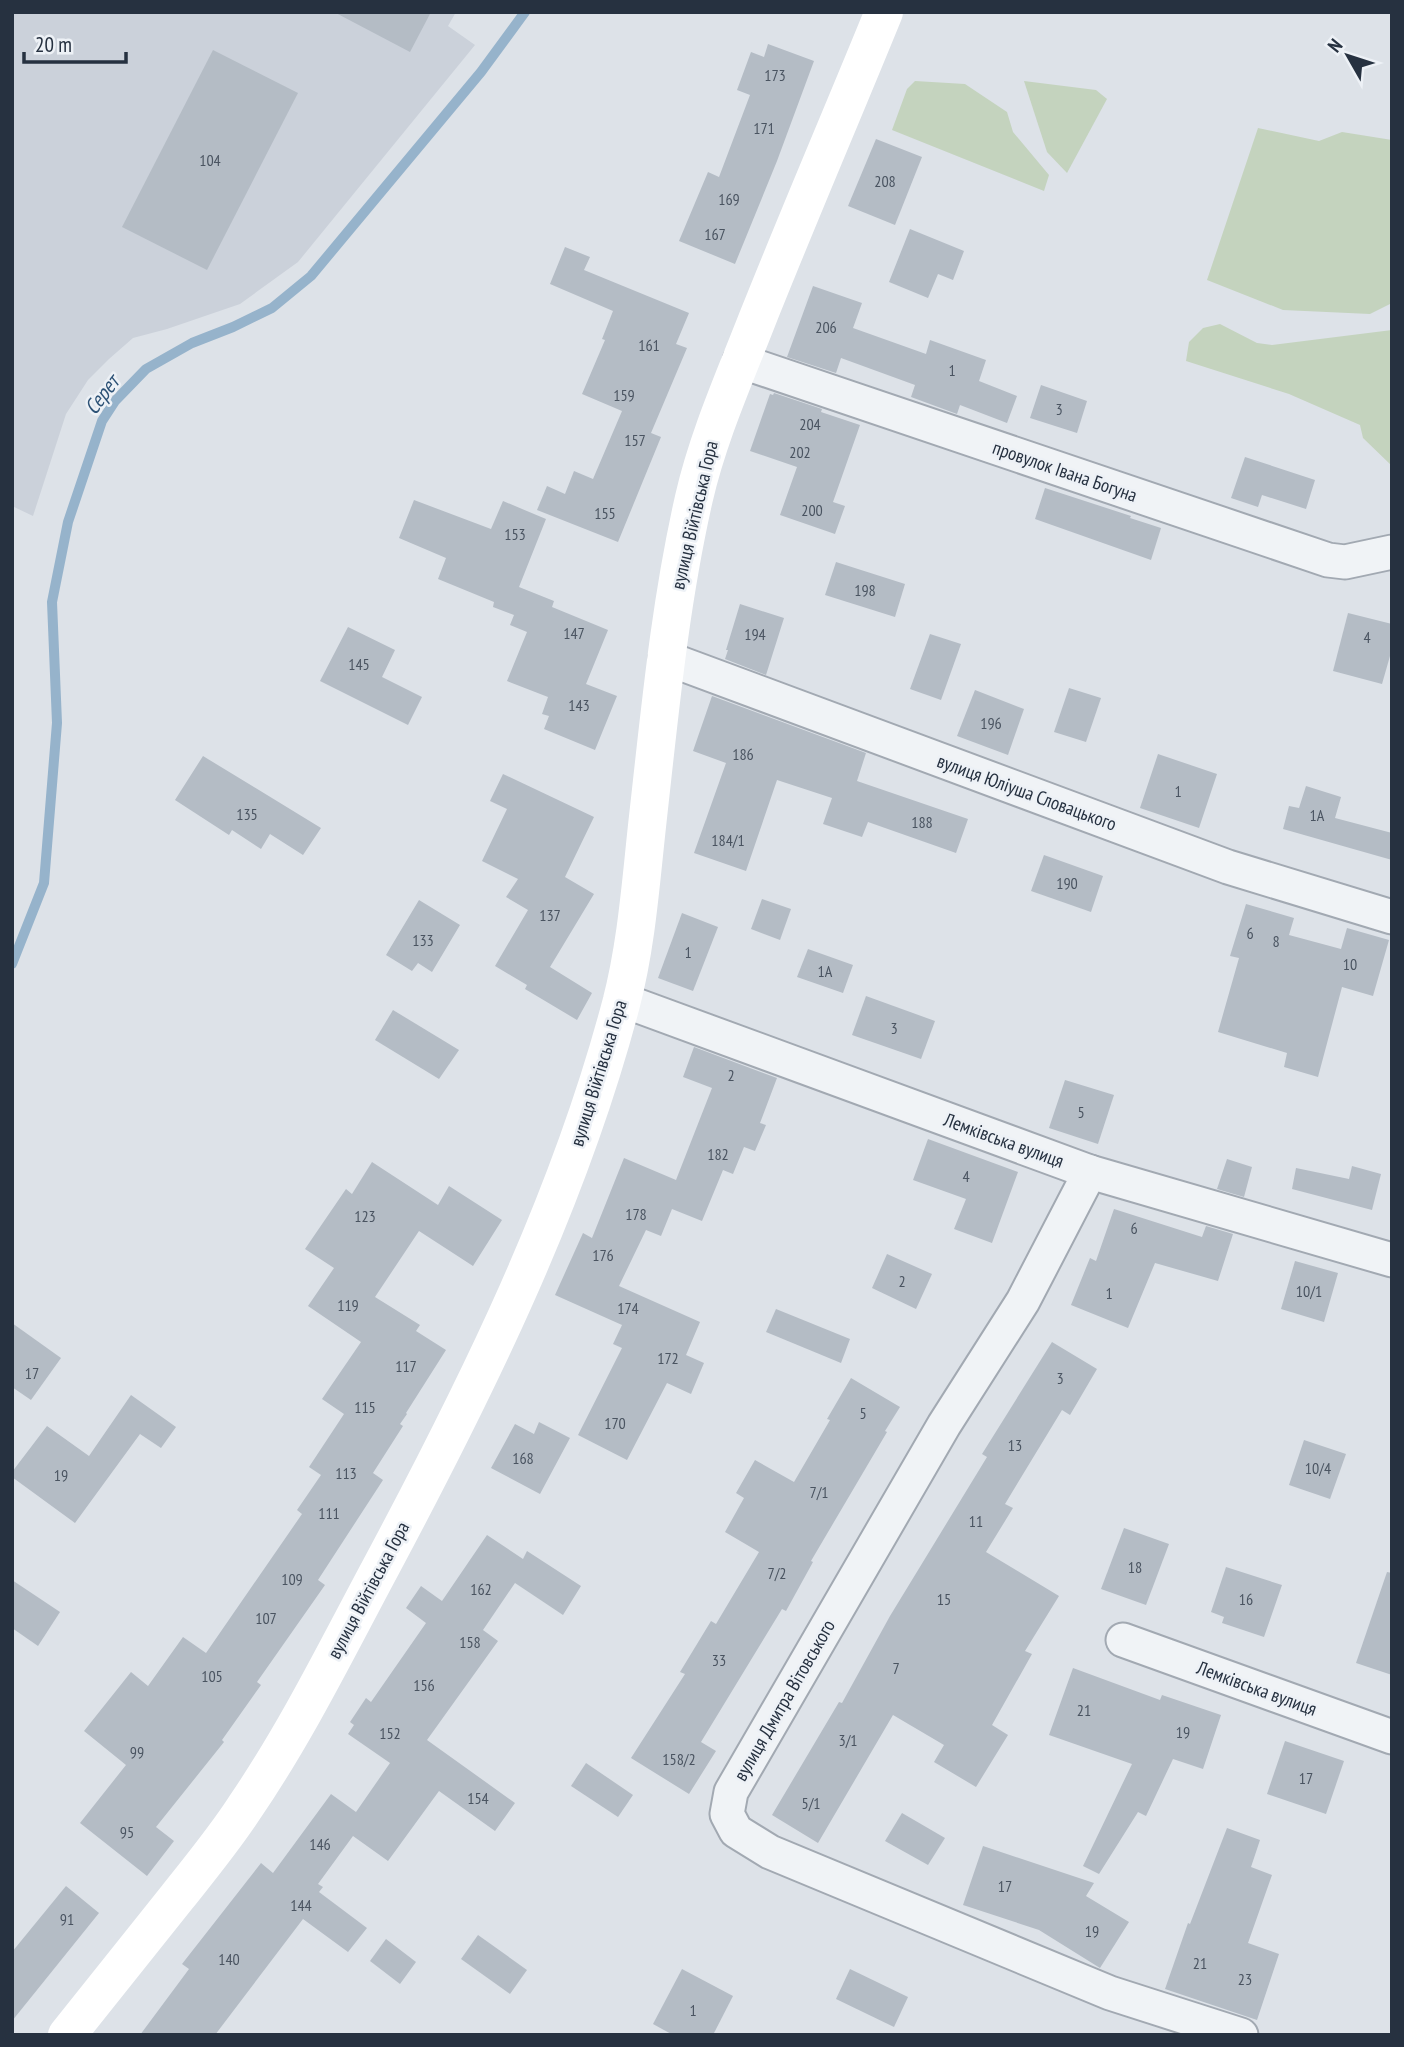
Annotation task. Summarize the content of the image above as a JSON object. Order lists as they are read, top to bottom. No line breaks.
{"streets":{"street":["провулок Івана Богуна","вулиця Війтівська Гора","вулиця Юліуша Словацького","Лемківська вулиця","вулиця Дмитра Вітовського"]},"crossings":[["провулок Івана Богуна","вулиця Війтівська Гора"],["вулиця Війтівська Гора","вулиця Юліуша Словацького"],["вулиця Війтівська Гора","Лемківська вулиця"],["Лемківська вулиця","вулиця Дмитра Вітовського"]],"water":["Серет"],"house_numbers":["173","171","104","208","169","167","206","161","1","159","3","204","157","202","200","155","153","198","147","194","4","145","143","196","186","1","135","1А","188","184/1","190","137","6","133","8","1","10","1А","3","2","5","182","4","178","123","6","176","2","10/1","1","119","174","172","117","17","3","115","5","170","13","168","10/4","113","19","7/1","111","11","18","7/2","109","162","15","16","107","158","33","7","105","156","21","19","152","3/1","99","158/2","17","154","5/1","95","146","17","144","91","19","140","21","23","1"],"scale_bar":"20 m","north":"top left"}
